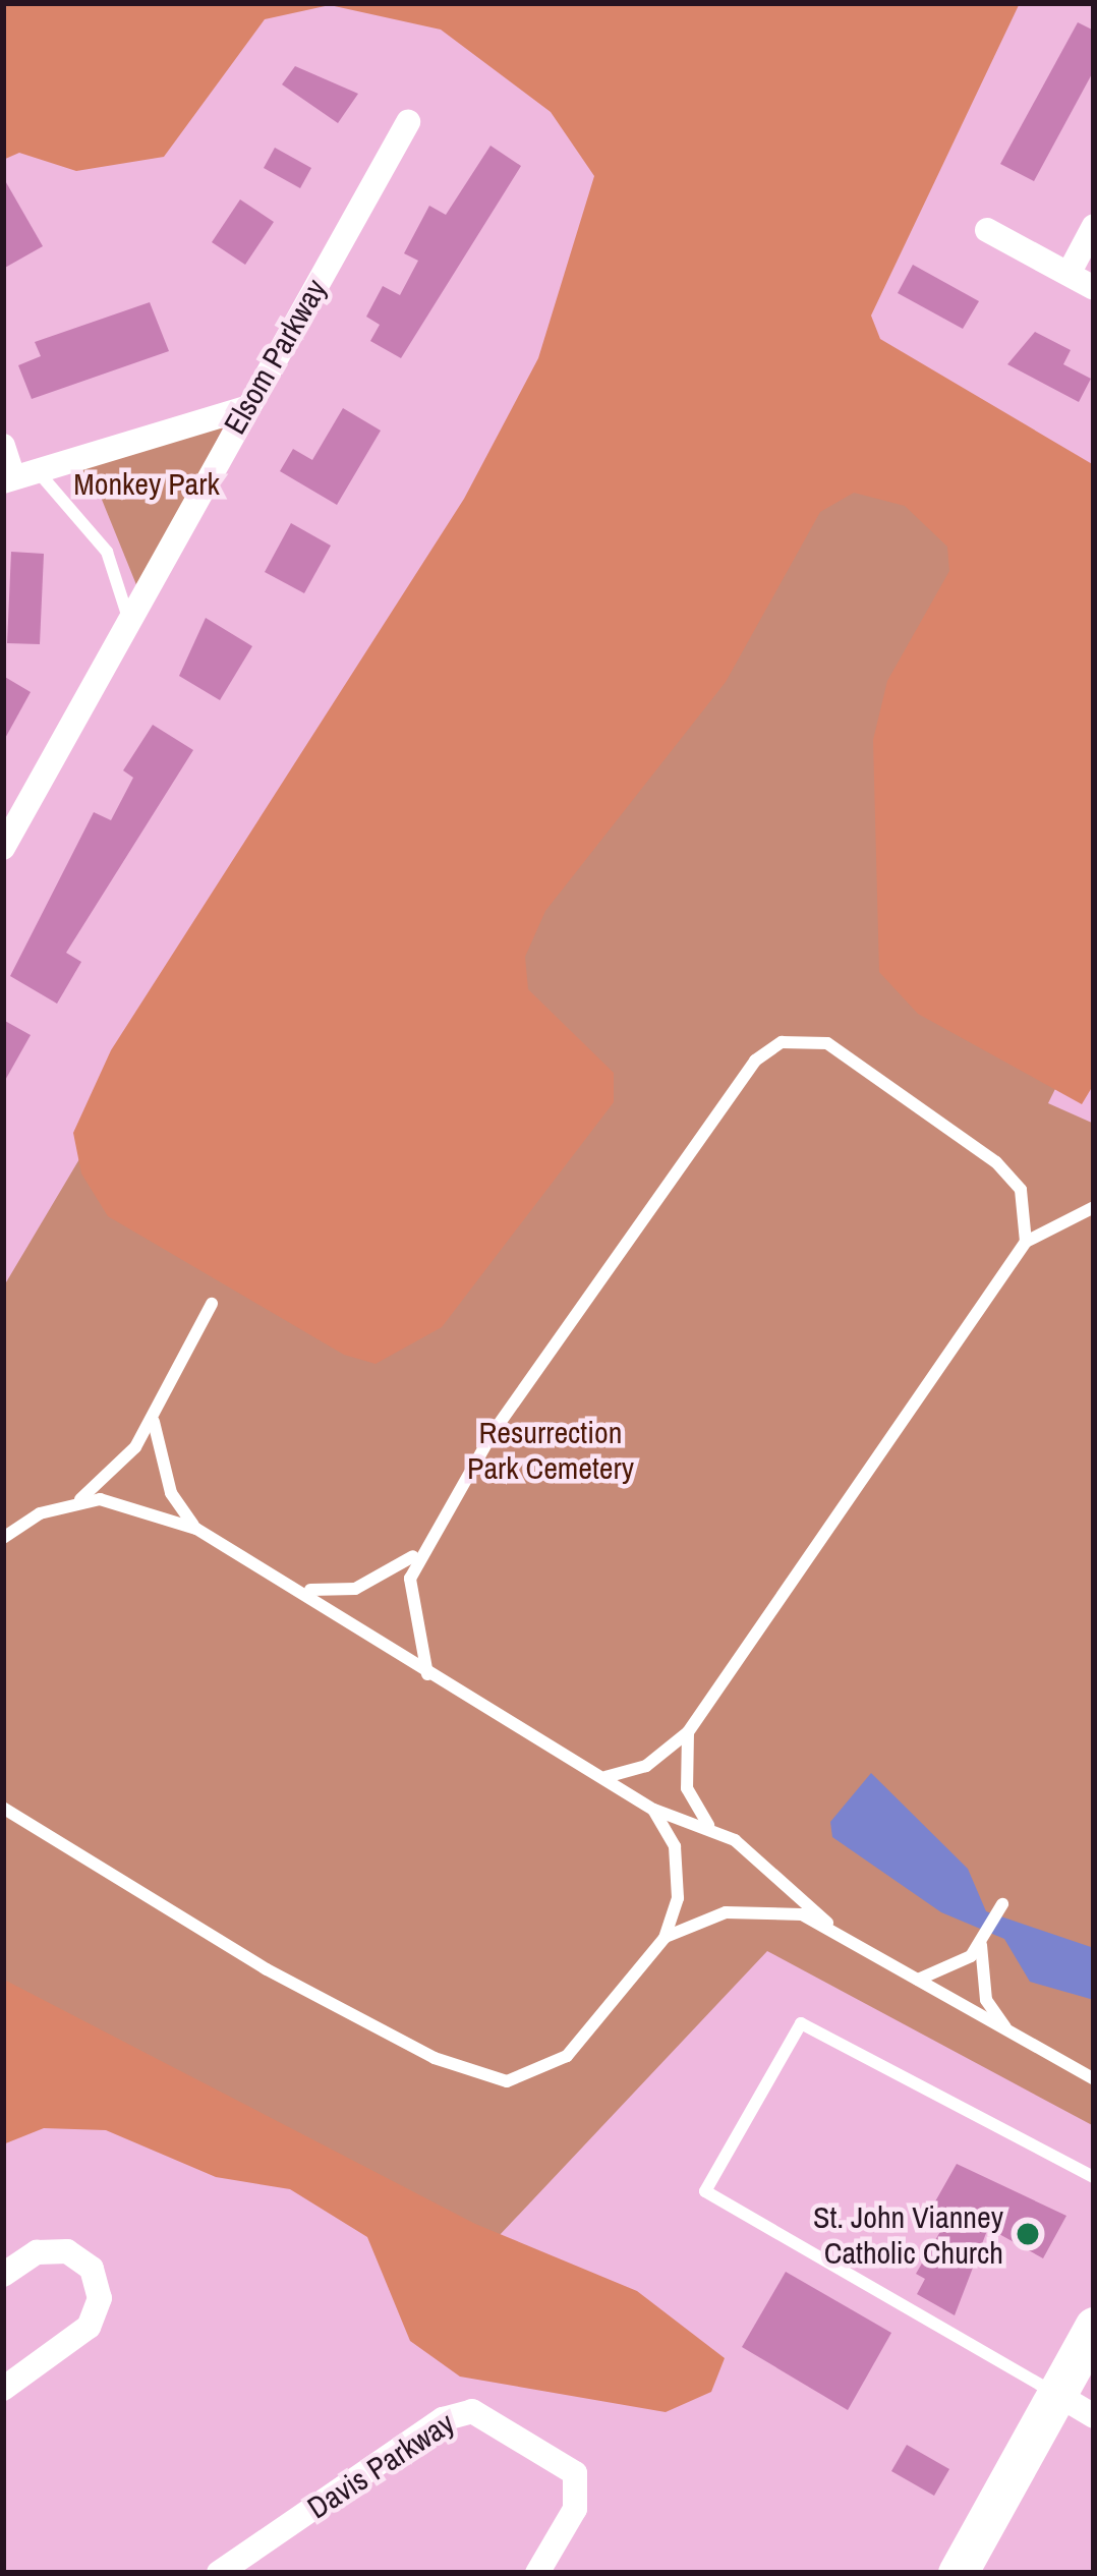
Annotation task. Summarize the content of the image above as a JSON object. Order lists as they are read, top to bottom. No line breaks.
{"streets":{"street":["Elsom Parkway","Davis Parkway"]},"parks":["Monkey Park","Resurrection Park Cemetery"],"places":["St. John Vianney Catholic Church"]}
